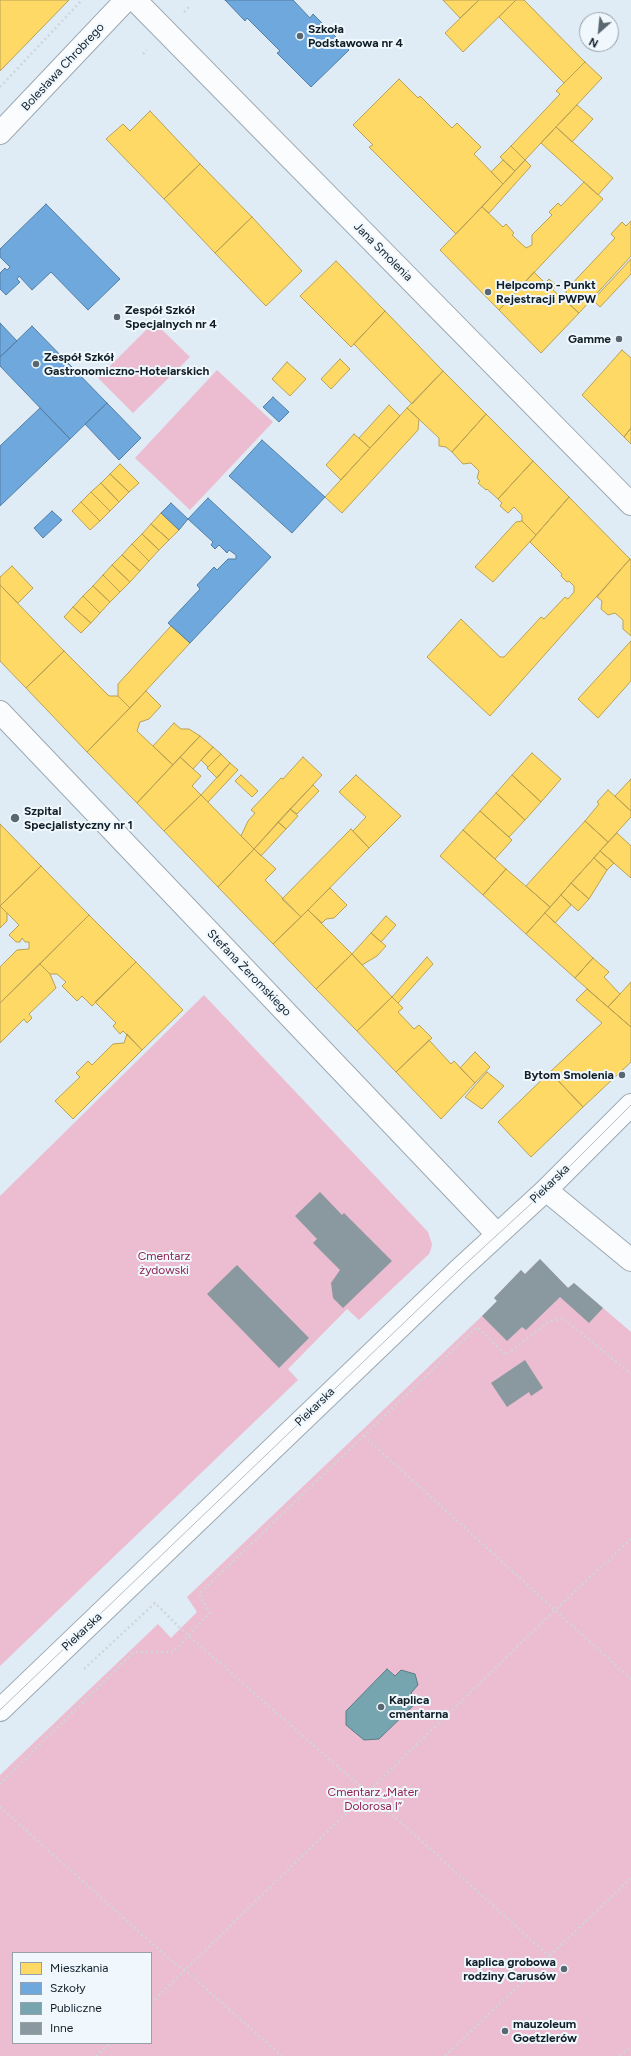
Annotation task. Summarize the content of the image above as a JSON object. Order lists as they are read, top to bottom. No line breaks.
{"streets":{"street":["Bolesława Chrobrego","Jana Smolenia","Stefana Żeromskiego","Piekarska"]},"crossings":[["Stefana Żeromskiego","Piekarska"]],"parks":["Cmentarz żydowski","Cmentarz „Mater Dolorosa I”"],"places":["Szkoła Podstawowa nr 4","Helpcomp - Punkt Rejestracji PWPW","Zespół Szkół Specjalnych nr 4","Gamme","Zespół Szkół Gastronomiczno-Hotelarskich","Szpital Specjalistyczny nr 1","Bytom Smolenia","Kaplica cmentarna","kaplica grobowa rodziny Carusów","mauzoleum Goetzlerów"],"legend":["Mieszkania","Szkoły","Publiczne","Inne"],"north":"bottom left"}
